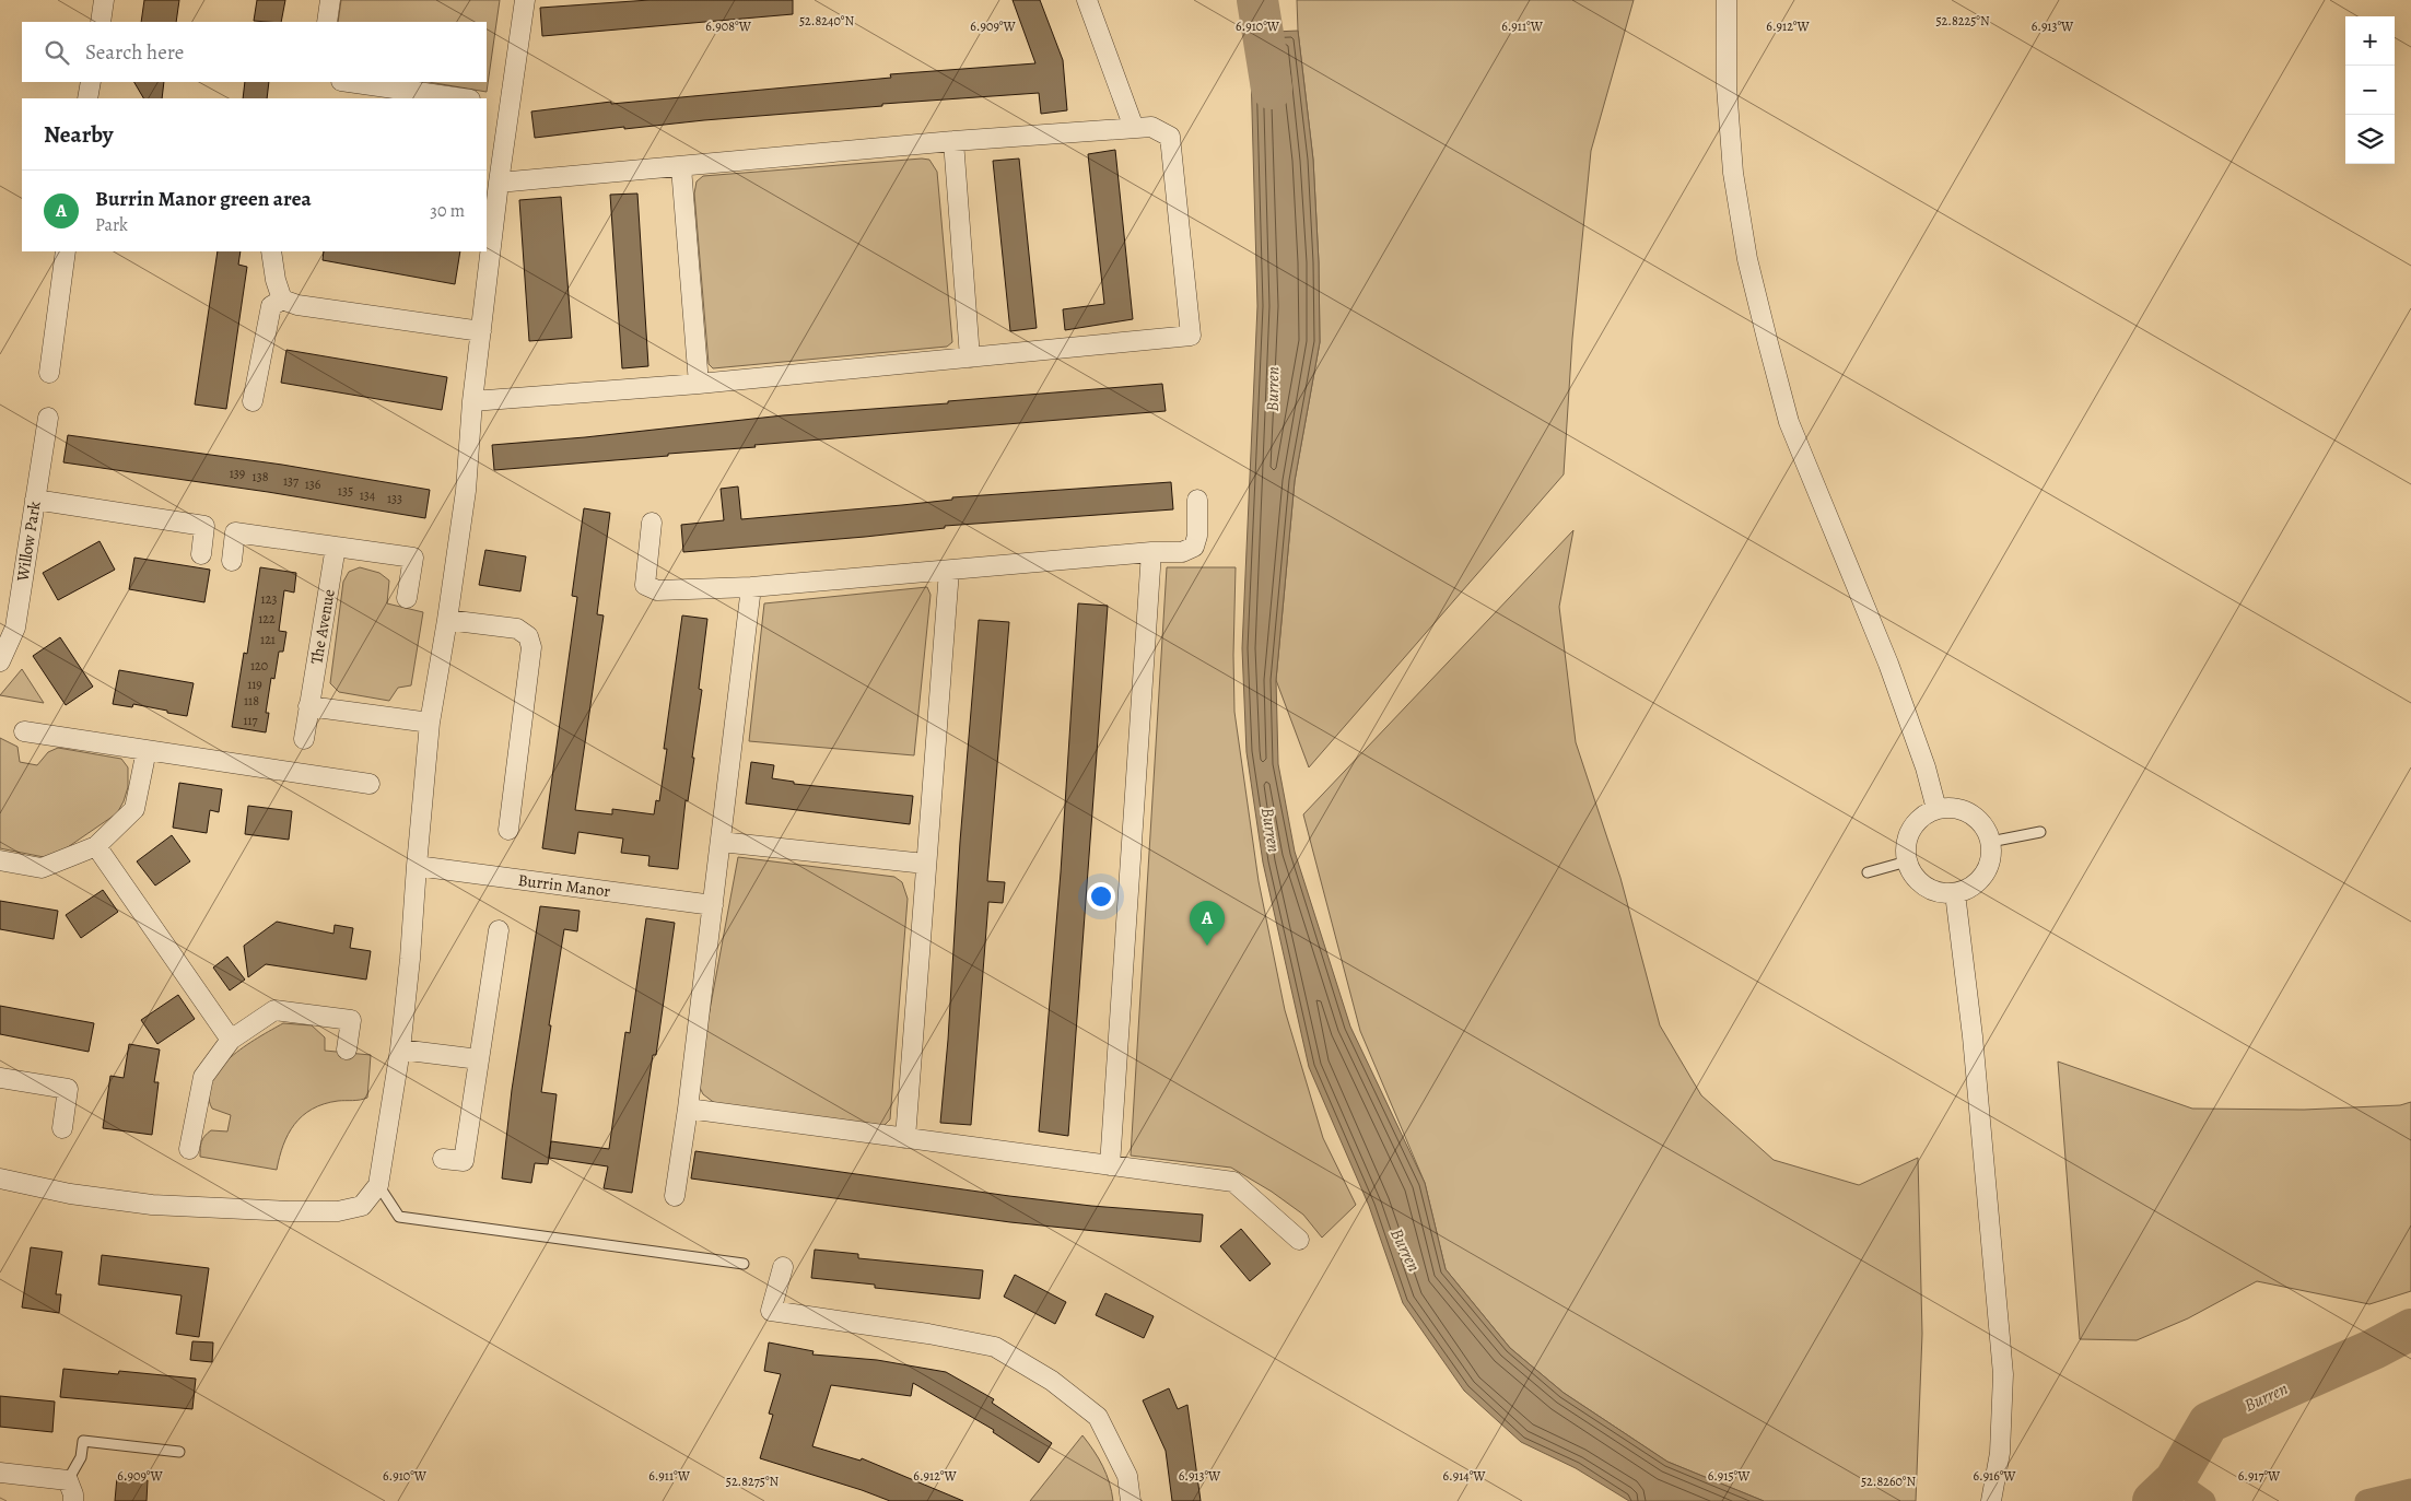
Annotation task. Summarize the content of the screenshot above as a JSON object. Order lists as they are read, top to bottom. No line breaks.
{"streets":{"street":["Willow Park","The Avenue","Burrin Manor"]},"water":["Burren"],"house_numbers":["139","138","137","136","135","134","133","123","122","121","120","119","118","117"],"page":{"map_buttons":["+","−"],"search":"Search here","heading":"Nearby","list":[{"mark":"A","name":"Burrin Manor green area","note":"Park","value":"30 m"}],"pins":"A"},"coordinates":["52.8240°N","52.8225°N","6.909°W","6.910°W","6.911°W","6.912°W","6.913°W","6.908°W","6.914°W","6.915°W","6.916°W","6.917°W","52.8275°N","52.8260°N"]}
